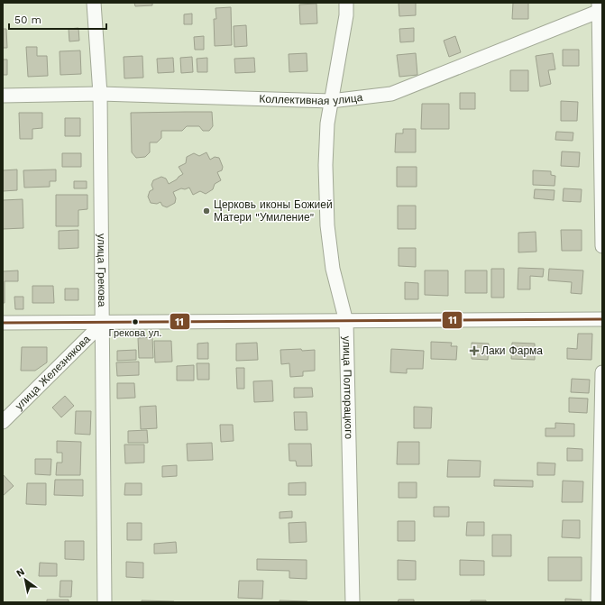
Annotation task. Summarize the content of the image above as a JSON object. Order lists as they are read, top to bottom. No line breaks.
{"streets":{"street":["Коллективная улица","улица Грекова","улица Железнякова","улица Полторацкого"]},"crossings":[["Коллективная улица","улица Грекова"],["Коллективная улица","улица Полторацкого"],["улица Грекова","улица Железнякова"]],"places":{"other":["Церковь иконы Божией Матери \"Умиление\"","Грекова ул."],"health":["Лаки Фарма"]},"lines":["transit line 11"],"scale_bar":"50 m","north":"top left"}
